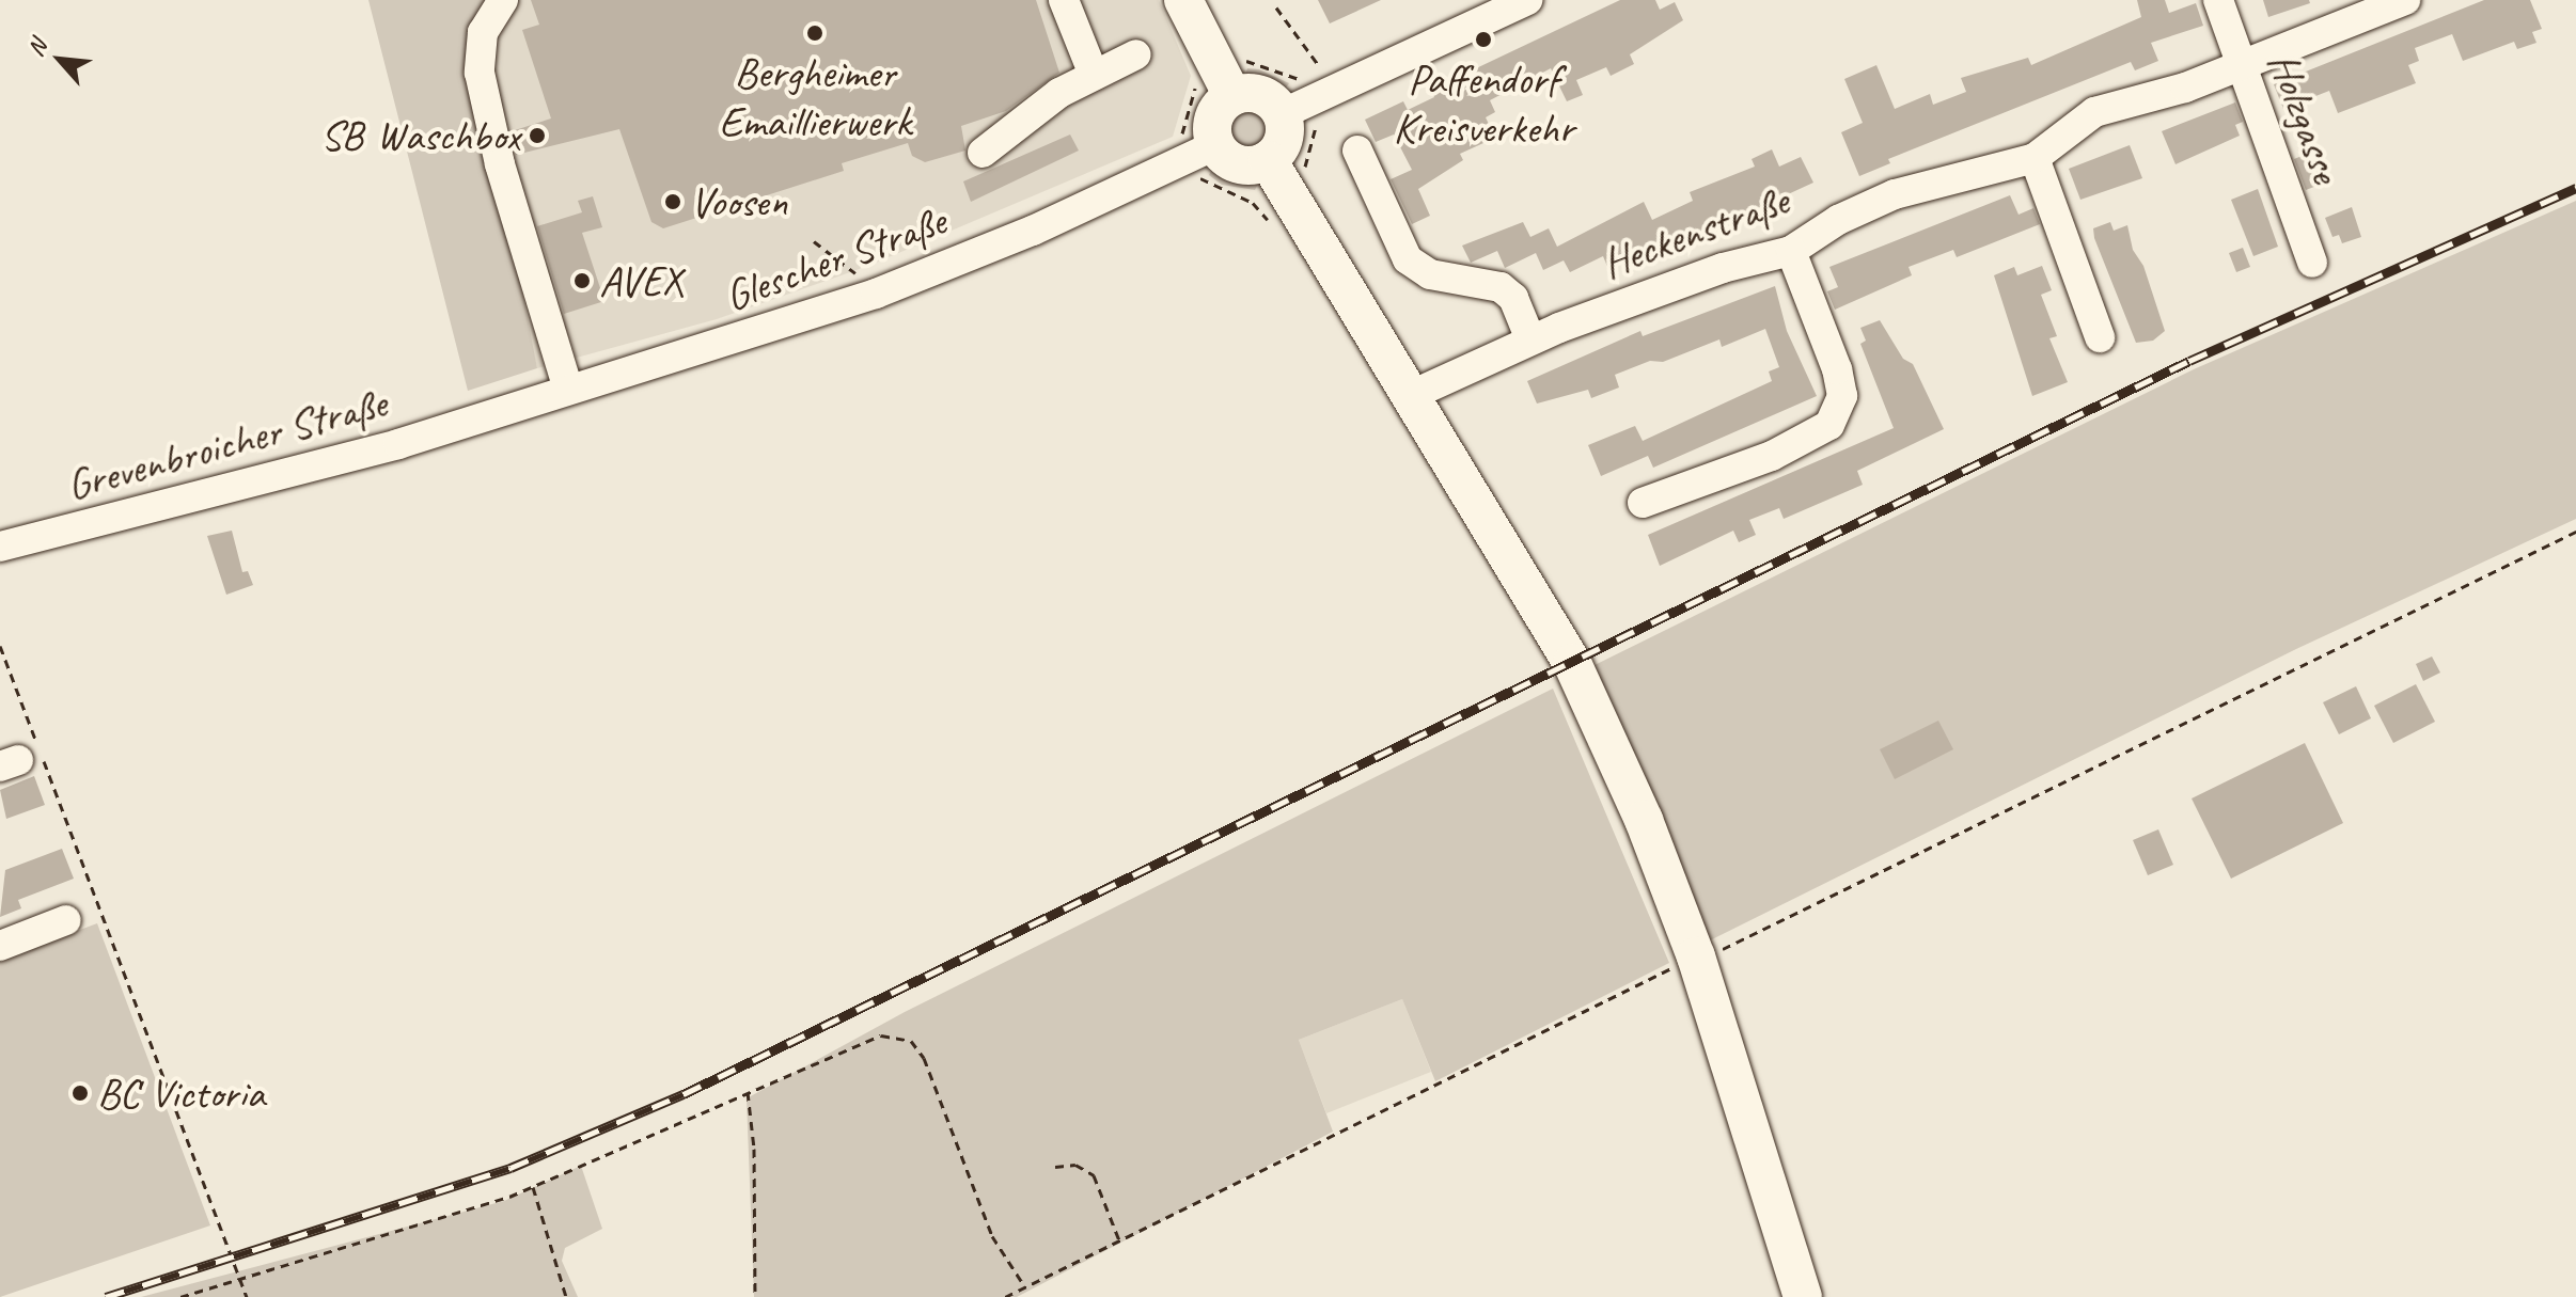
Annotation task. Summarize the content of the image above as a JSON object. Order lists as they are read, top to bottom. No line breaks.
{"streets":{"street":["Holzgasse","Heckenstraße","Glescher Straße","Grevenbroicher Straße"]},"crossings":[["Holzgasse","Heckenstraße"],["Glescher Straße","Grevenbroicher Straße"]],"places":["Bergheimer Emaillierwerk","Paffendorf Kreisverkehr","SB Waschbox","Voosen","AVEX","BC Victoria"],"north":"top left"}
